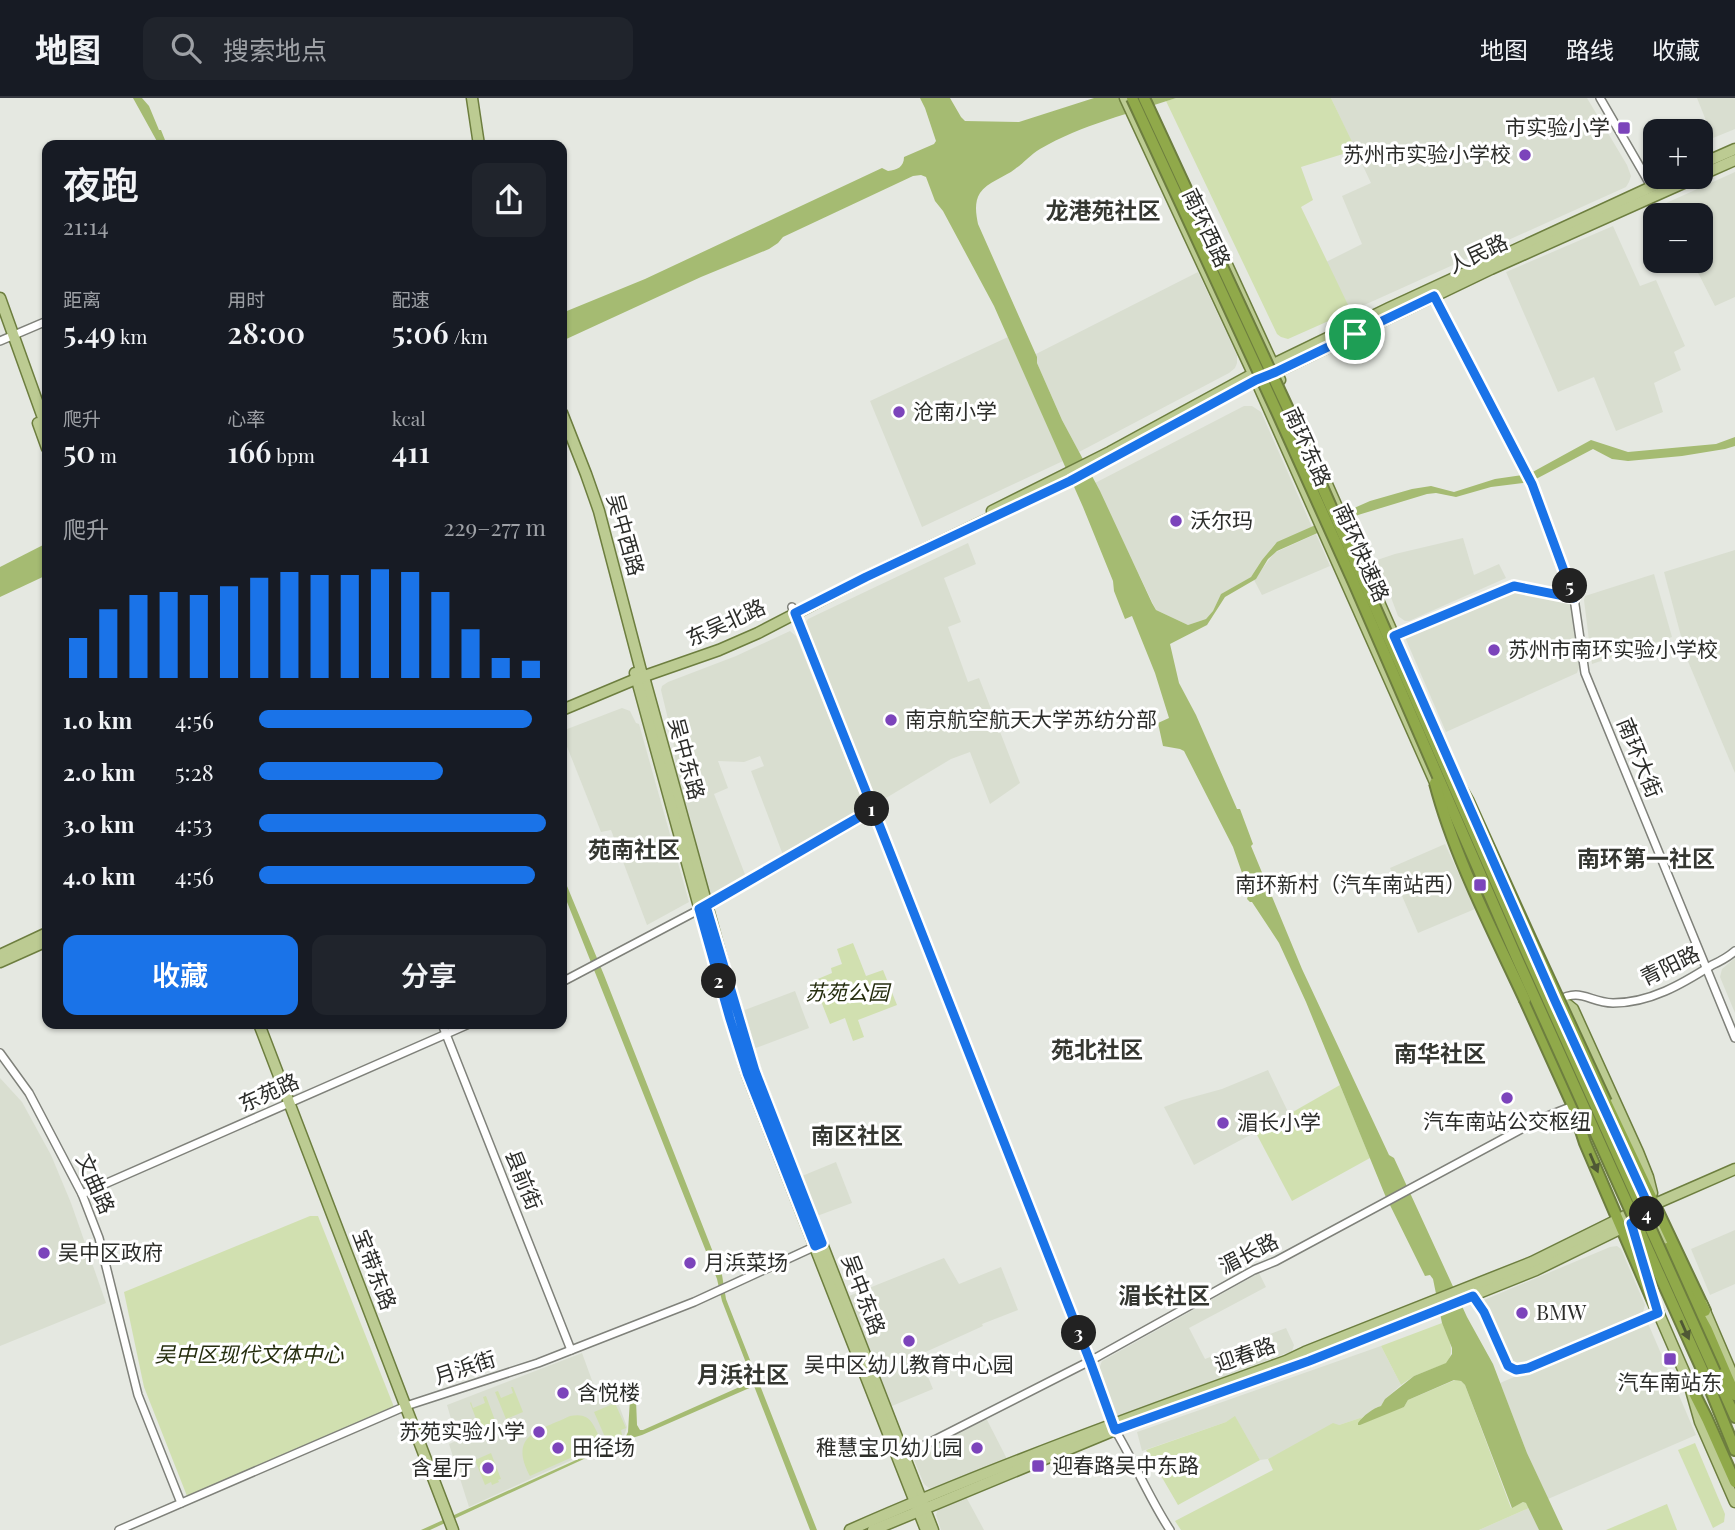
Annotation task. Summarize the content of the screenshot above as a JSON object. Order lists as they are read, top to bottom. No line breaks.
{"streets":{"highway":["南环快速路"],"main road":["南环西路","人民路","南环东路","吴中西路","东吴北路","吴中东路","宝带东路","迎春路"],"street":["南环大街","青阳路","东苑路","县前街","文曲路","湄长路","月浜街"]},"crossings":[["南环西路","人民路"],["南环西路","南环东路"],["南环西路","东吴北路"],["人民路","南环东路"],["人民路","东吴北路"],["人民路","南环大街"],["南环东路","东吴北路"],["南环东路","青阳路"],["南环东路","迎春路"],["吴中西路","东吴北路"],["吴中西路","吴中东路"],["东吴北路","吴中东路"],["南环大街","青阳路"],["吴中东路","湄长路"],["吴中东路","迎春路"],["吴中东路","月浜街"],["东苑路","县前街"],["东苑路","文曲路"],["东苑路","宝带东路"],["县前街","月浜街"],["文曲路","月浜街"],["宝带东路","月浜街"]],"districts":["龙港苑社区","苑南社区","南环第一社区","苑北社区","南华社区","南区社区","湄长社区","月浜社区"],"parks":["苏苑公园","吴中区现代文体中心"],"places":{"transit":["市实验小学","南环新村（汽车南站西）","汽车南站东","迎春路吴中东路"],"other":["苏州市实验小学校","沧南小学","沃尔玛","苏州市南环实验小学校","南京航空航天大学苏纺分部","汽车南站公交枢纽","湄长小学","吴中区政府","月浜菜场","BMW","吴中区幼儿教育中心园","含悦楼","苏苑实验小学","田径场","稚慧宝贝幼儿园","含星厅"]},"page":{"header":"地图","search":"搜索地点","nav":["地图","路线","收藏"],"map_buttons":["+","−"],"heading":["夜跑","21:14"],"stats":[["距离","5.49 km"],["用时","28:00"],["配速","5:06 /km"],["爬升","50 m"],["心率","166 bpm"],["kcal","411"]],"chart":["爬升","229–277 m"],"pins":["5","1","2","4","3"],"list":[{"name":"1.0 km","note":"4:56"},{"name":"2.0 km","note":"5:28"},{"name":"3.0 km","note":"4:53"},{"name":"4.0 km","note":"4:56"}],"buttons":["收藏","分享"]}}
